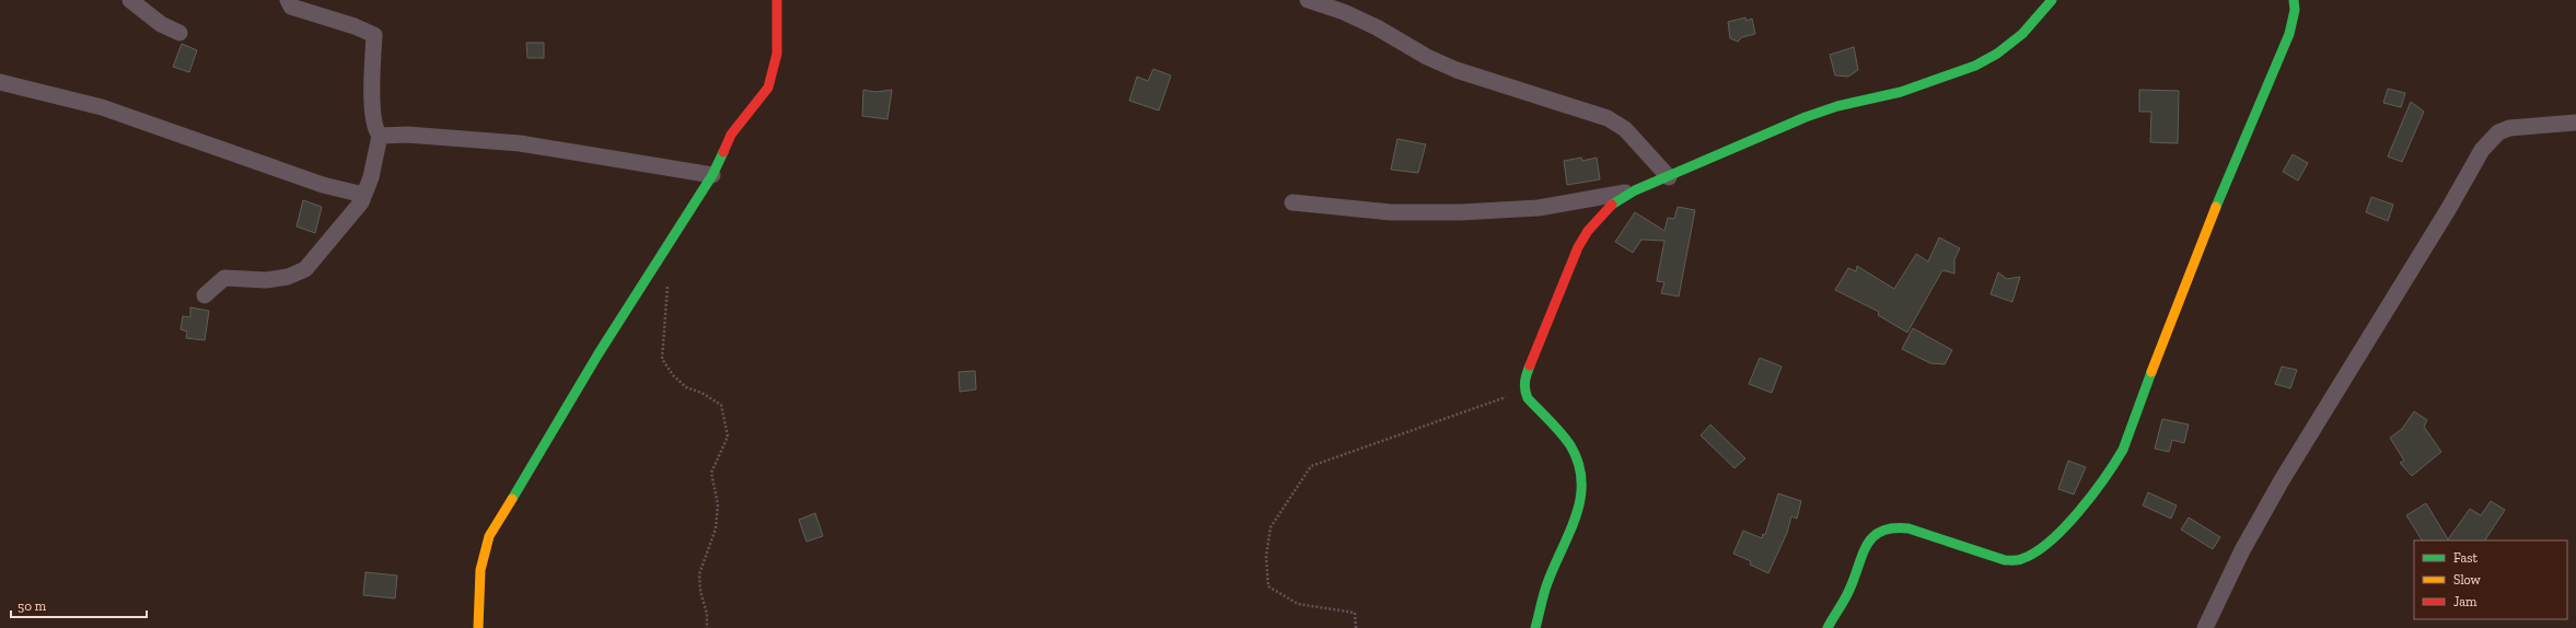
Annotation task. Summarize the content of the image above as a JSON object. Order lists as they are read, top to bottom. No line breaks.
{"legend":["Fast","Slow","Jam"],"scale_bar":"50 m"}
